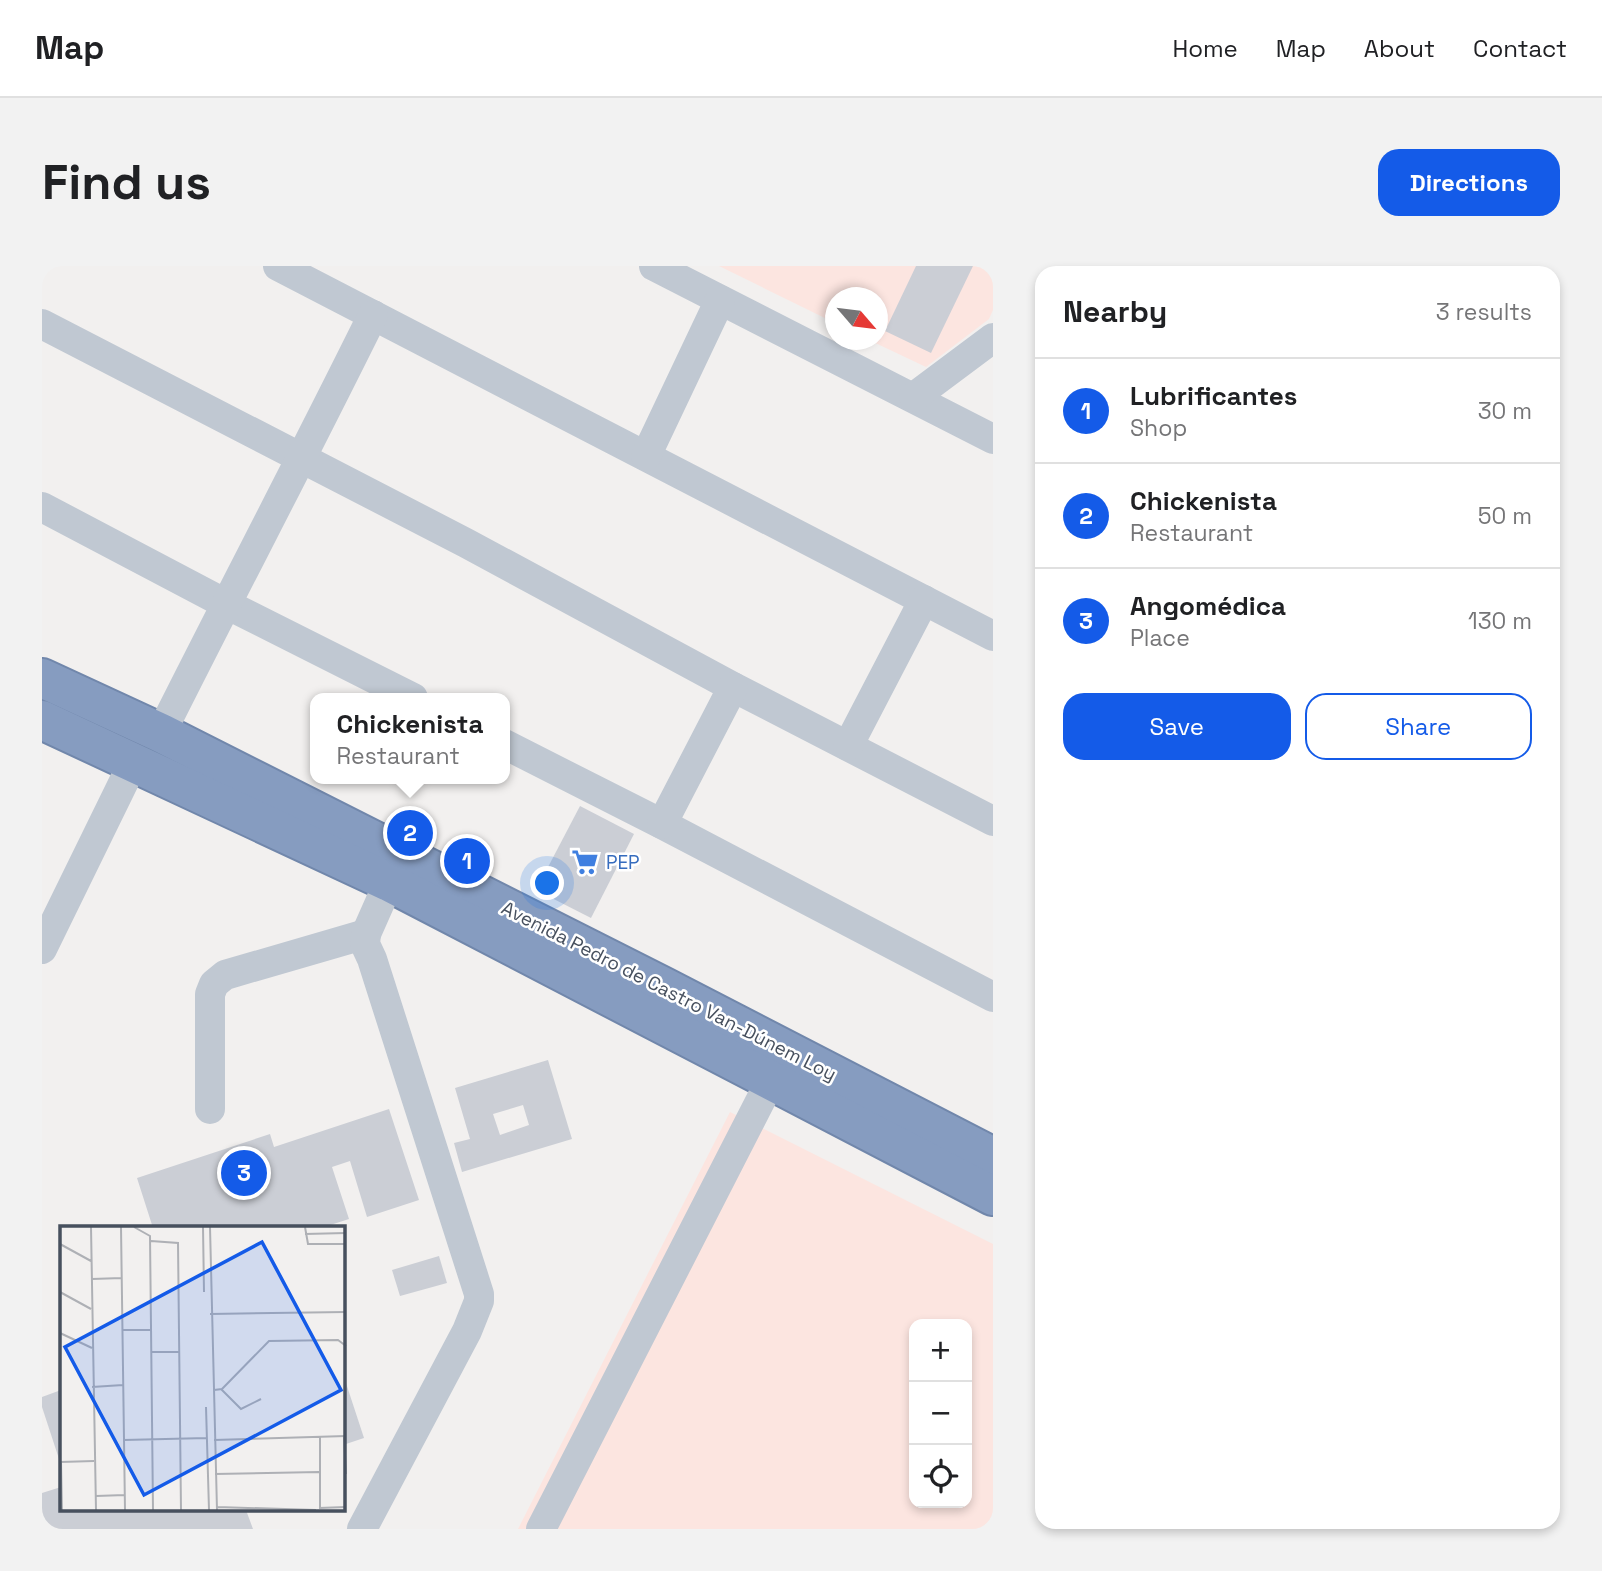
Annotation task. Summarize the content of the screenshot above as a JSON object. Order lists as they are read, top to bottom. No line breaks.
{"streets":{"highway":["Avenida Pedro de Castro Van-Dúnem Loy"]},"places":{"supermarket":["PEP"]},"north":"bottom right","page":{"header":"Map","nav":["Home","Map","About","Contact"],"buttons":["Directions",["Save","Share"]],"title":"Find us","heading":["Nearby","3 results"],"list":[{"mark":"1","name":"Lubrificantes","note":"Shop","value":"30 m"},{"mark":"2","name":"Chickenista","note":"Restaurant","value":"50 m"},{"mark":"3","name":"Angomédica","note":"Place","value":"130 m"}],"popup":["Chickenista","Restaurant"],"pins":["2","1","3"],"map_buttons":["+","−"]}}
